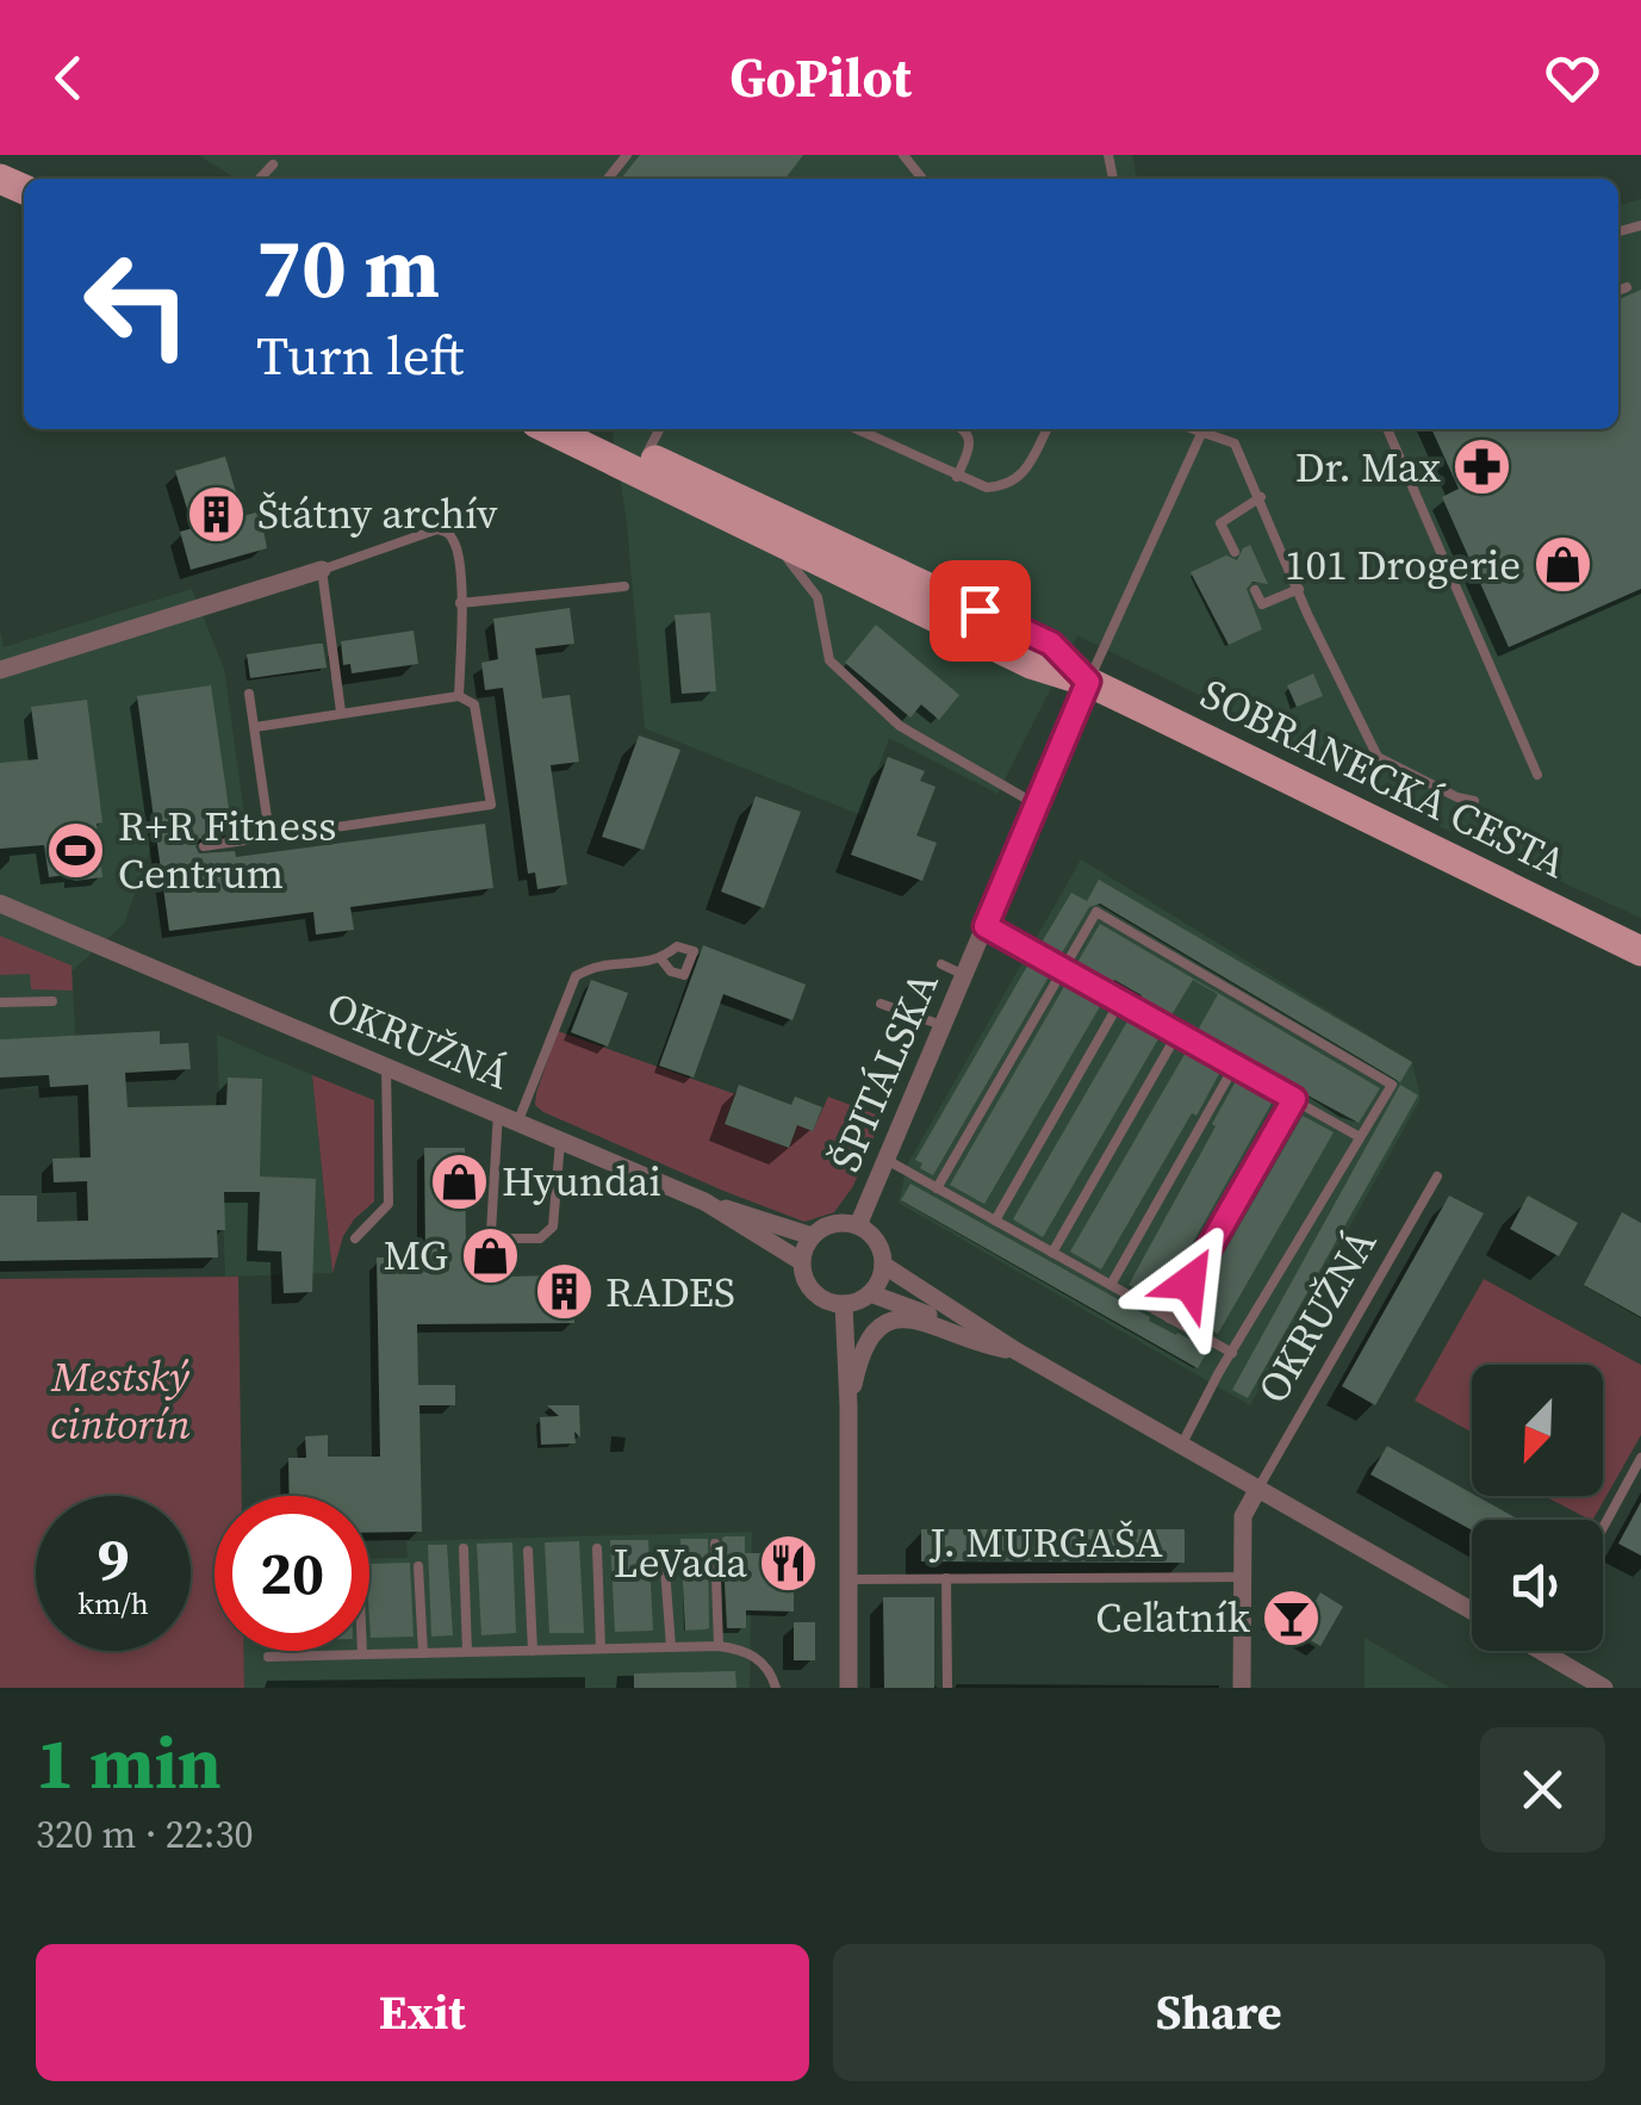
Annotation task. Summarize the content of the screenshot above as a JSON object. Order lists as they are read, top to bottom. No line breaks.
{"streets":{"main road":["SOBRANECKÁ CESTA"],"street":["OKRUŽNÁ","ŠPITÁLSKA"],"lane":["J. MURGAŠA"]},"crossings":[["SOBRANECKÁ CESTA","ŠPITÁLSKA"],["OKRUŽNÁ","ŠPITÁLSKA"]],"parks":["Mestský cintorín"],"places":{"pharmacy":["Dr. Max"],"building":["Štátny archív","RADES"],"shop":["101 Drogerie","Hyundai","MG"],"sports":["R+R Fitness Centrum"],"restaurant":["LeVada"],"bar":["Ceľatník"]},"north":"bottom left","page":{"header":"GoPilot","turn":["70 m","Turn left"],"speed":"9 km/h","limit":"20","heading":["1 min","320 m · 22:30"],"buttons":["Exit","Share"]}}
